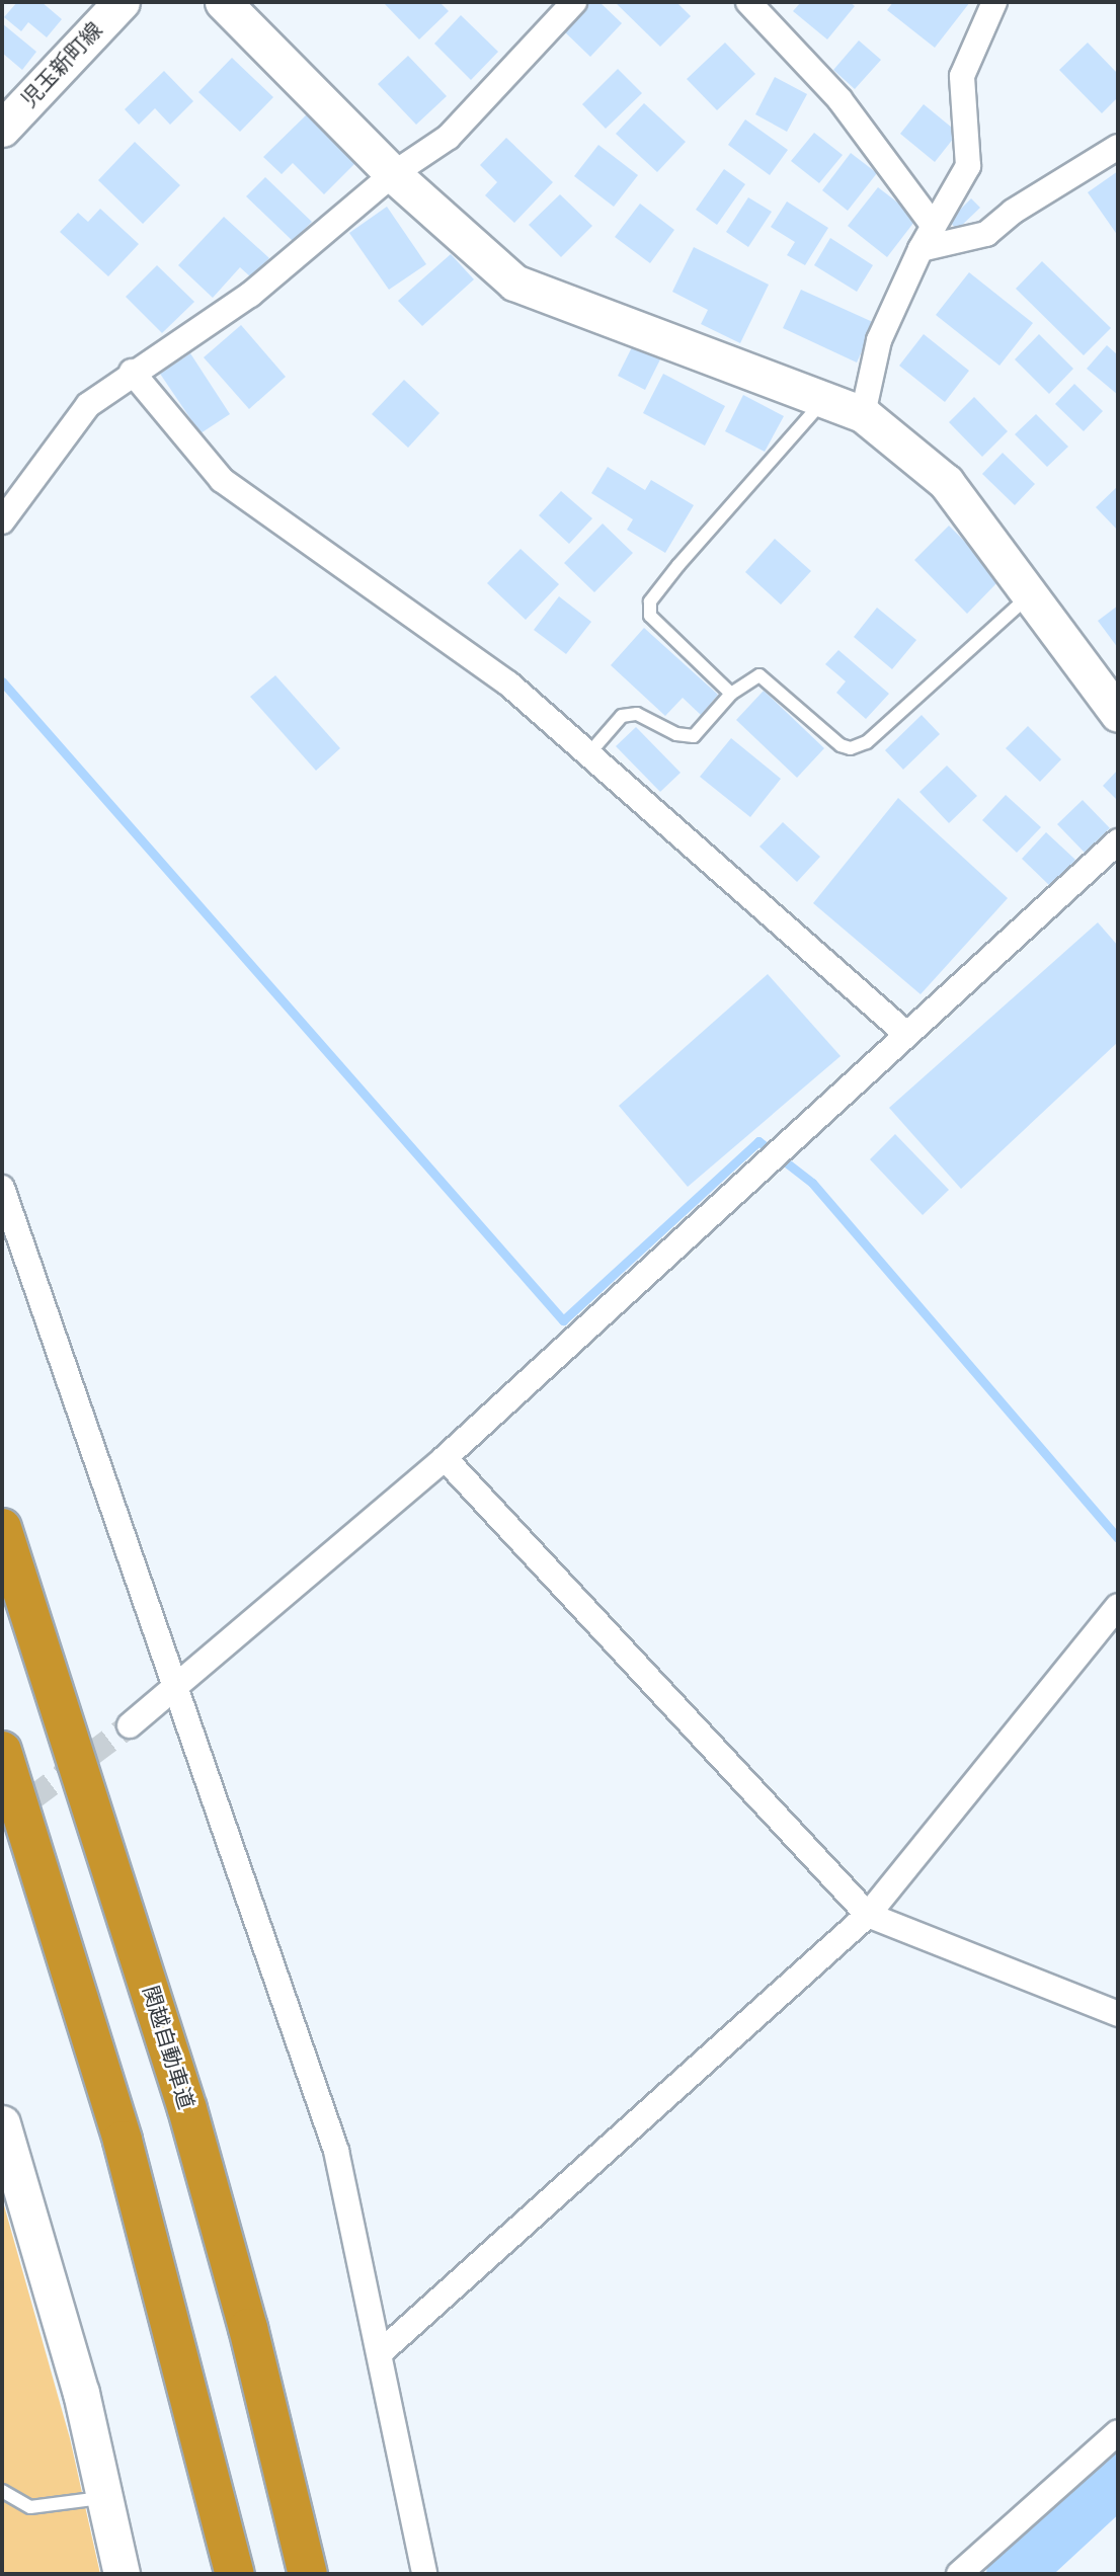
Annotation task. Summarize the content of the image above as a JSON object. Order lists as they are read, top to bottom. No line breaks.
{"streets":{"highway":["関越自動車道"],"street":["児玉新町線"]}}
